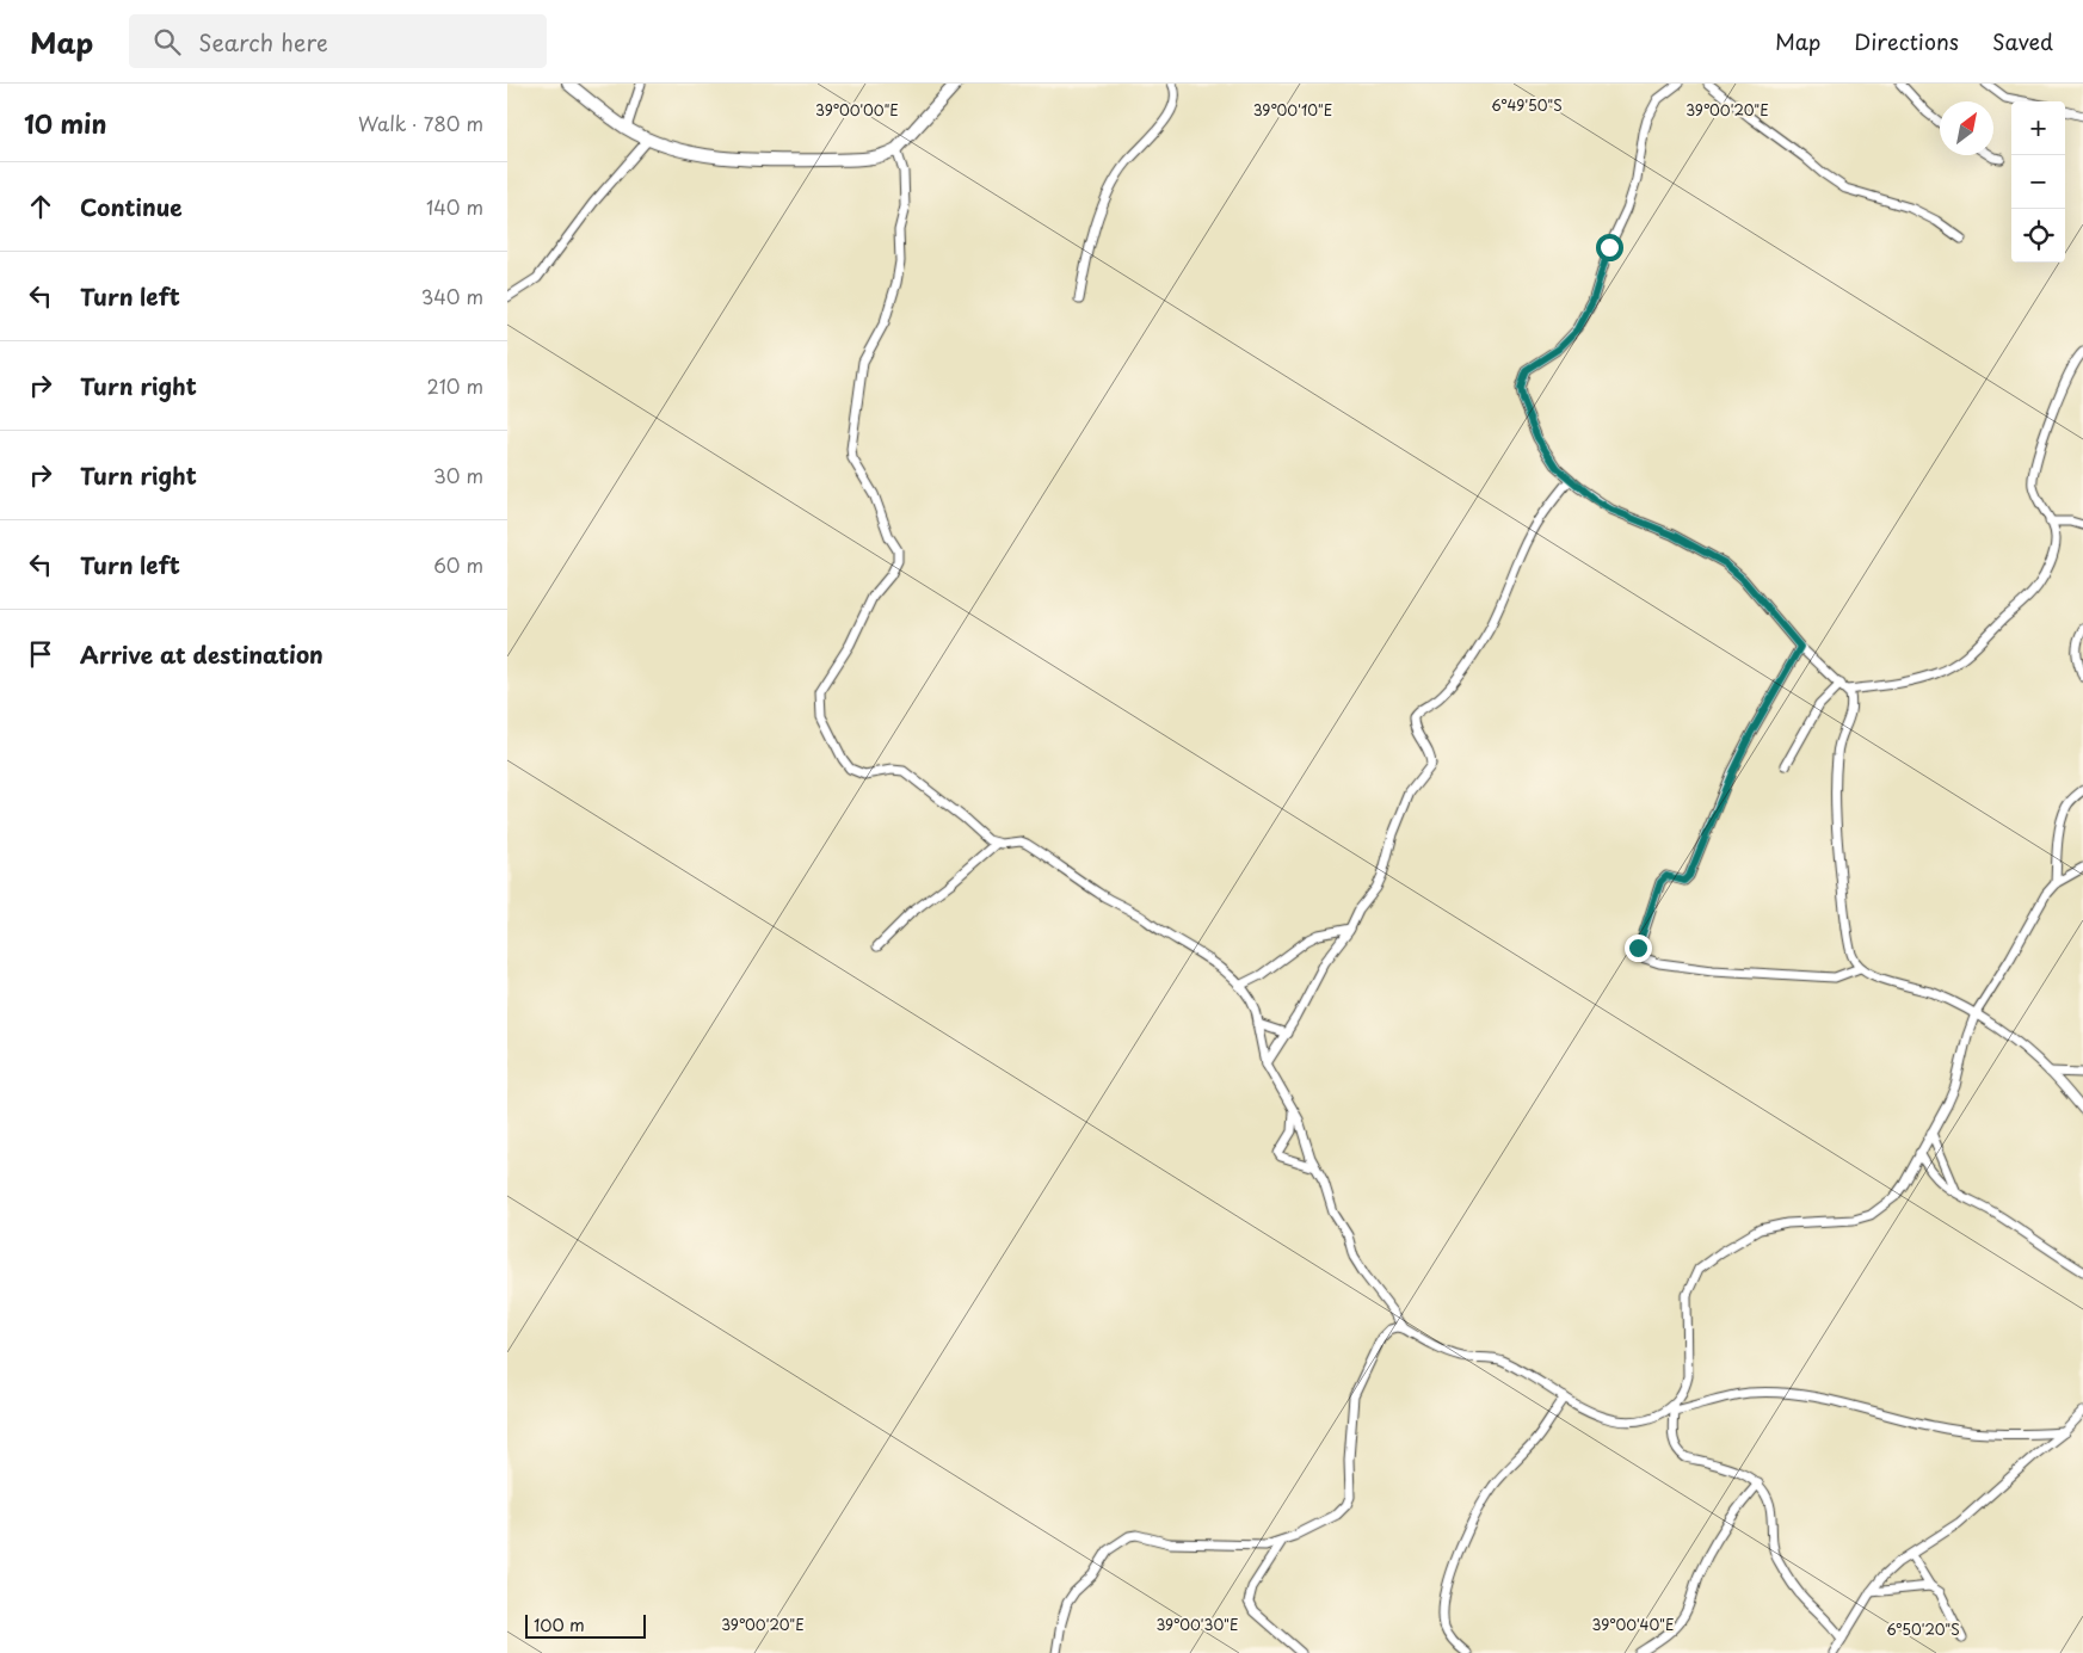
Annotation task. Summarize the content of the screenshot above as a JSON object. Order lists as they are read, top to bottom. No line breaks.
{"scale_bar":"100 m","north":"top right","page":{"header":"Map","search":"Search here","nav":["Map","Directions","Saved"],"heading":["10 min","Walk · 780 m"],"map_buttons":["+","−"],"list":[["Continue","140 m"],["Turn left","340 m"],["Turn right","210 m"],["Turn right","30 m"],["Turn left","60 m"],"Arrive at destination"],"scale":"100 m"},"coordinates":["6°49'50\"S","39°00'00\"E","39°00'10\"E","39°00'20\"E","39°00'30\"E","39°00'40\"E","6°50'20\"S"]}
